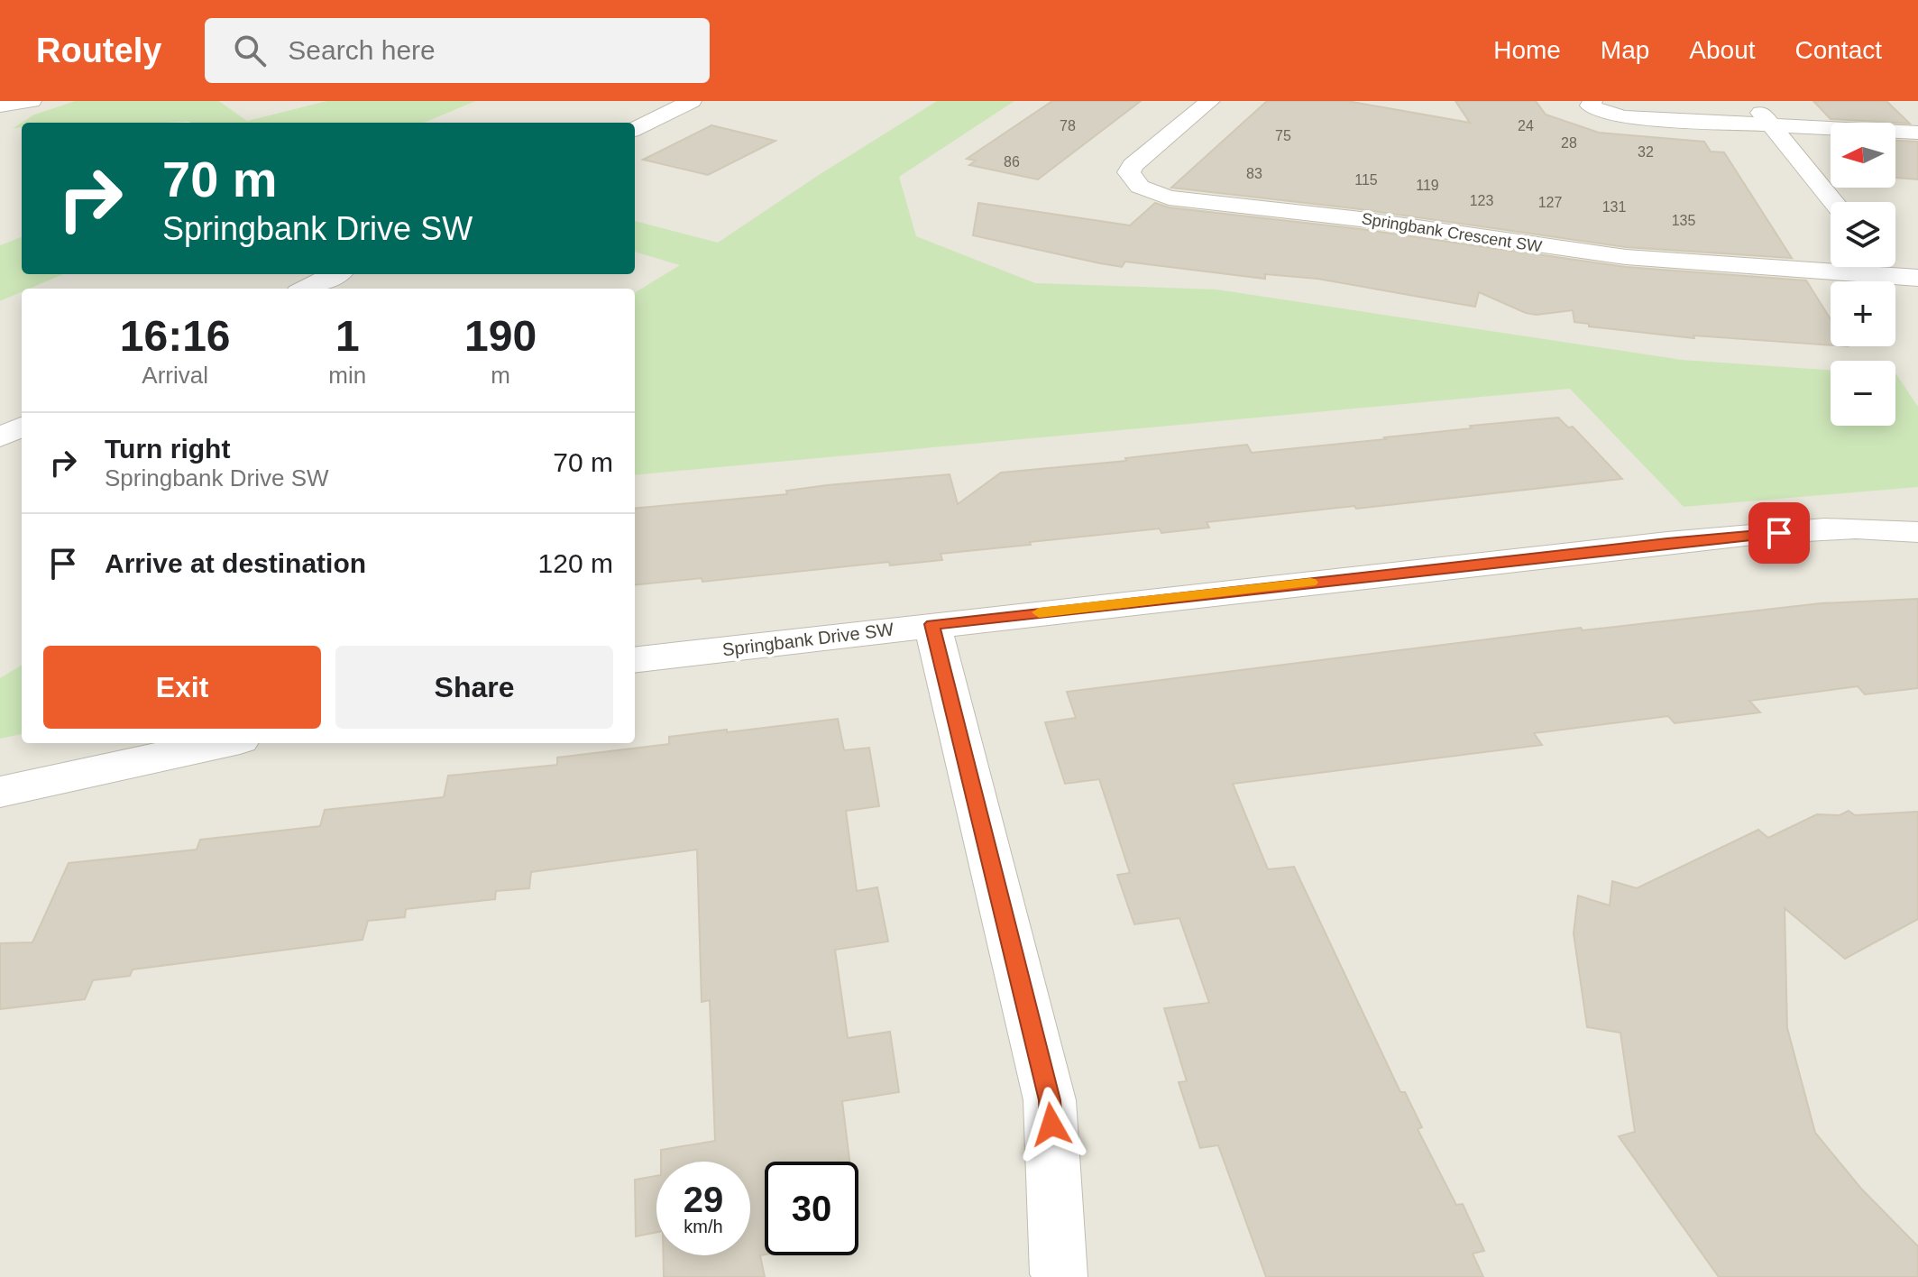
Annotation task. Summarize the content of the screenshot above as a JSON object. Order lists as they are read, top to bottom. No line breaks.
{"streets":{"street":["Springbank Crescent SW","Springbank Drive SW"]},"house_numbers":["78","24","75","28","32","86","83","115","119","123","127","131","135"],"north":"left","page":{"header":"Routely","search":"Search here","nav":["Home","Map","About","Contact"],"map_buttons":["+","−"],"turn":["70 m","Springbank Drive SW"],"eta":["16:16","Arrival","1","min","190","m"],"list":[{"name":"Turn right","note":"Springbank Drive SW","value":"70 m"},{"name":"Arrive at destination","value":"120 m"}],"buttons":["Exit","Share"],"speed":"29 km/h","limit":"30"}}
